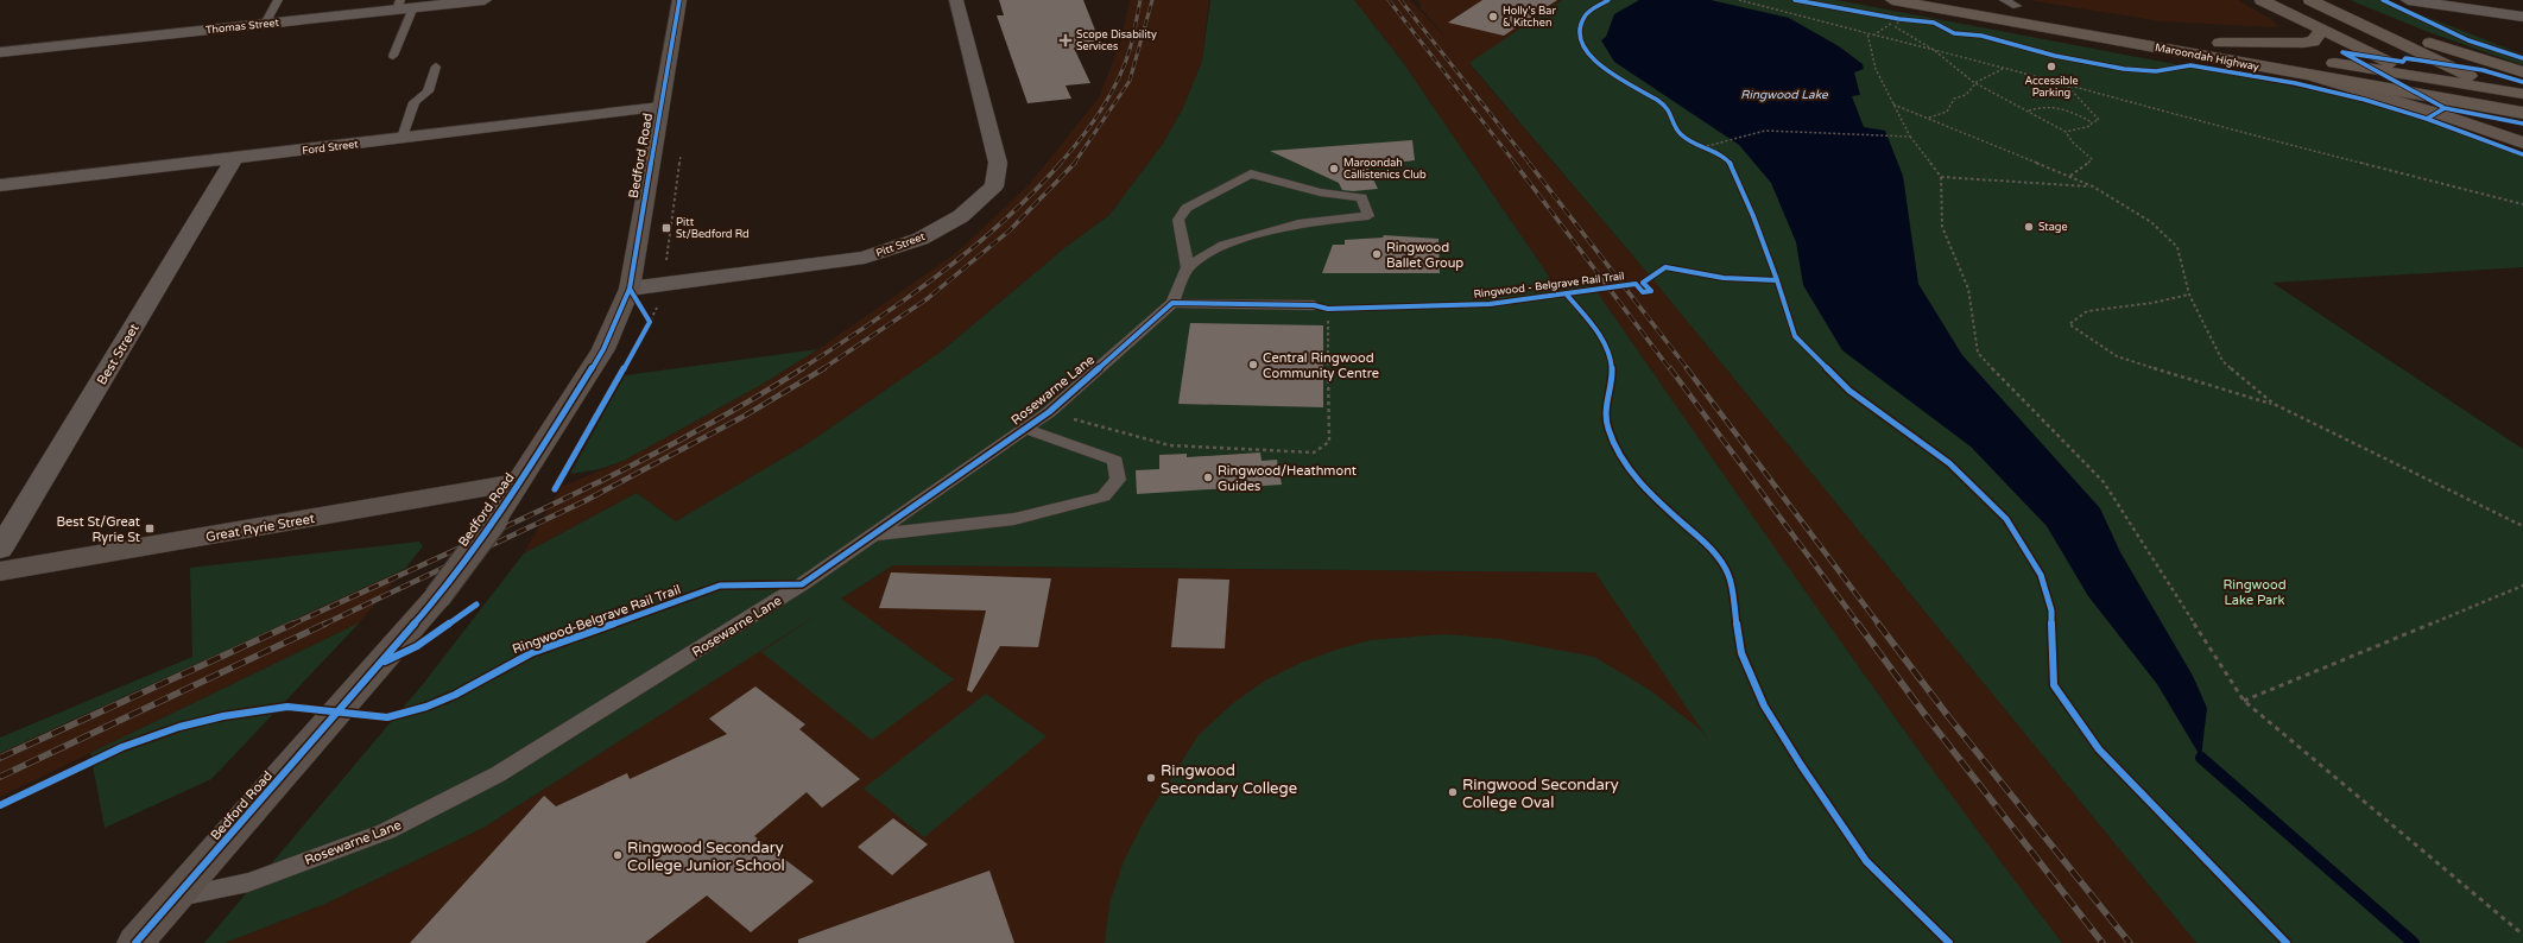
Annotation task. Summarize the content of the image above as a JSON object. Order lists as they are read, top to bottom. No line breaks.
{"streets":{"highway":["Maroondah Highway"],"main road":["Bedford Road","Great Ryrie Street"],"street":["Thomas Street","Ford Street","Pitt Street","Best Street"],"lane":["Rosewarne Lane"],"cycle path":["Ringwood - Belgrave Rail Trail"]},"crossings":[["Ford Street","Bedford Road"],["Ford Street","Best Street"],["Bedford Road","Pitt Street"],["Bedford Road","Rosewarne Lane"],["Bedford Road","Great Ryrie Street"]],"water":["Ringwood Lake"],"parks":["Ringwood Lake Park"],"places":{"other":["Holly's Bar & Kitchen","Accessible Parking","Maroondah Callistenics Club","Stage","Ringwood Ballet Group","Central Ringwood Community Centre","Ringwood/Heathmont Guides","Ringwood Secondary College","Ringwood Secondary College Oval","Ringwood Secondary College Junior School"],"health":["Scope Disability Services"],"transit":["Pitt St/Bedford Rd","Best St/Great Ryrie St"]}}
